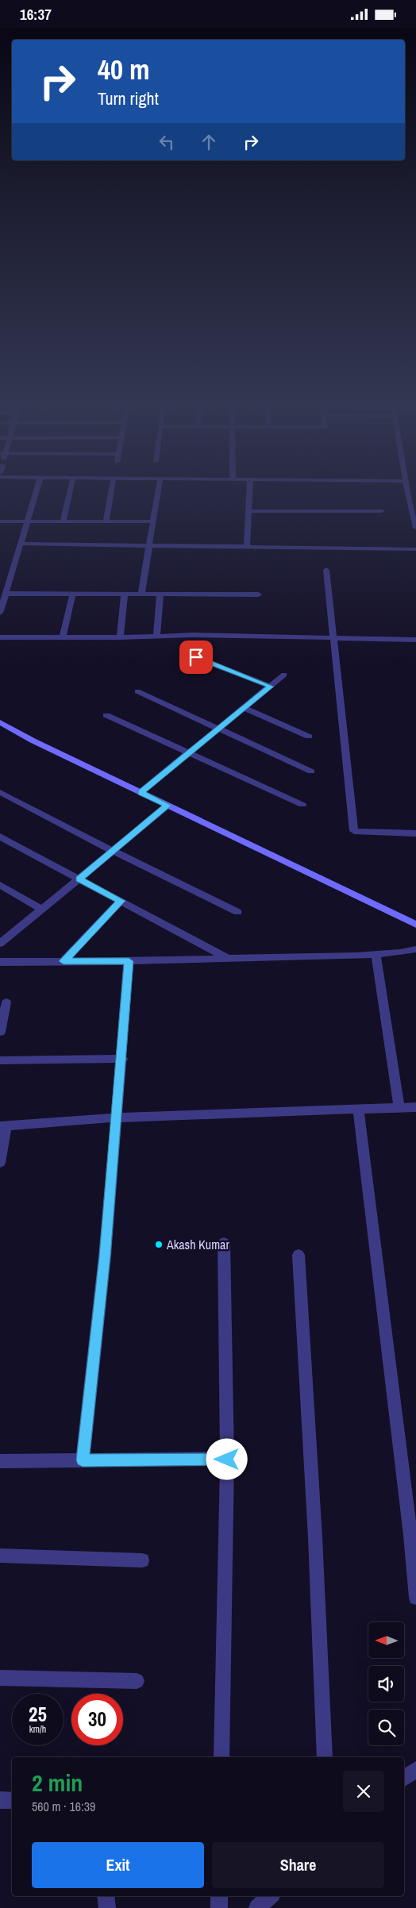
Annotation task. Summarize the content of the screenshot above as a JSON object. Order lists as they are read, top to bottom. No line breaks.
{"places":["Akash Kumar"],"north":"left","page":{"status":"16:37","turn":["40 m","Turn right"],"speed":"25 km/h","limit":"30","heading":["2 min","560 m · 16:39"],"buttons":["Exit","Share"]}}
